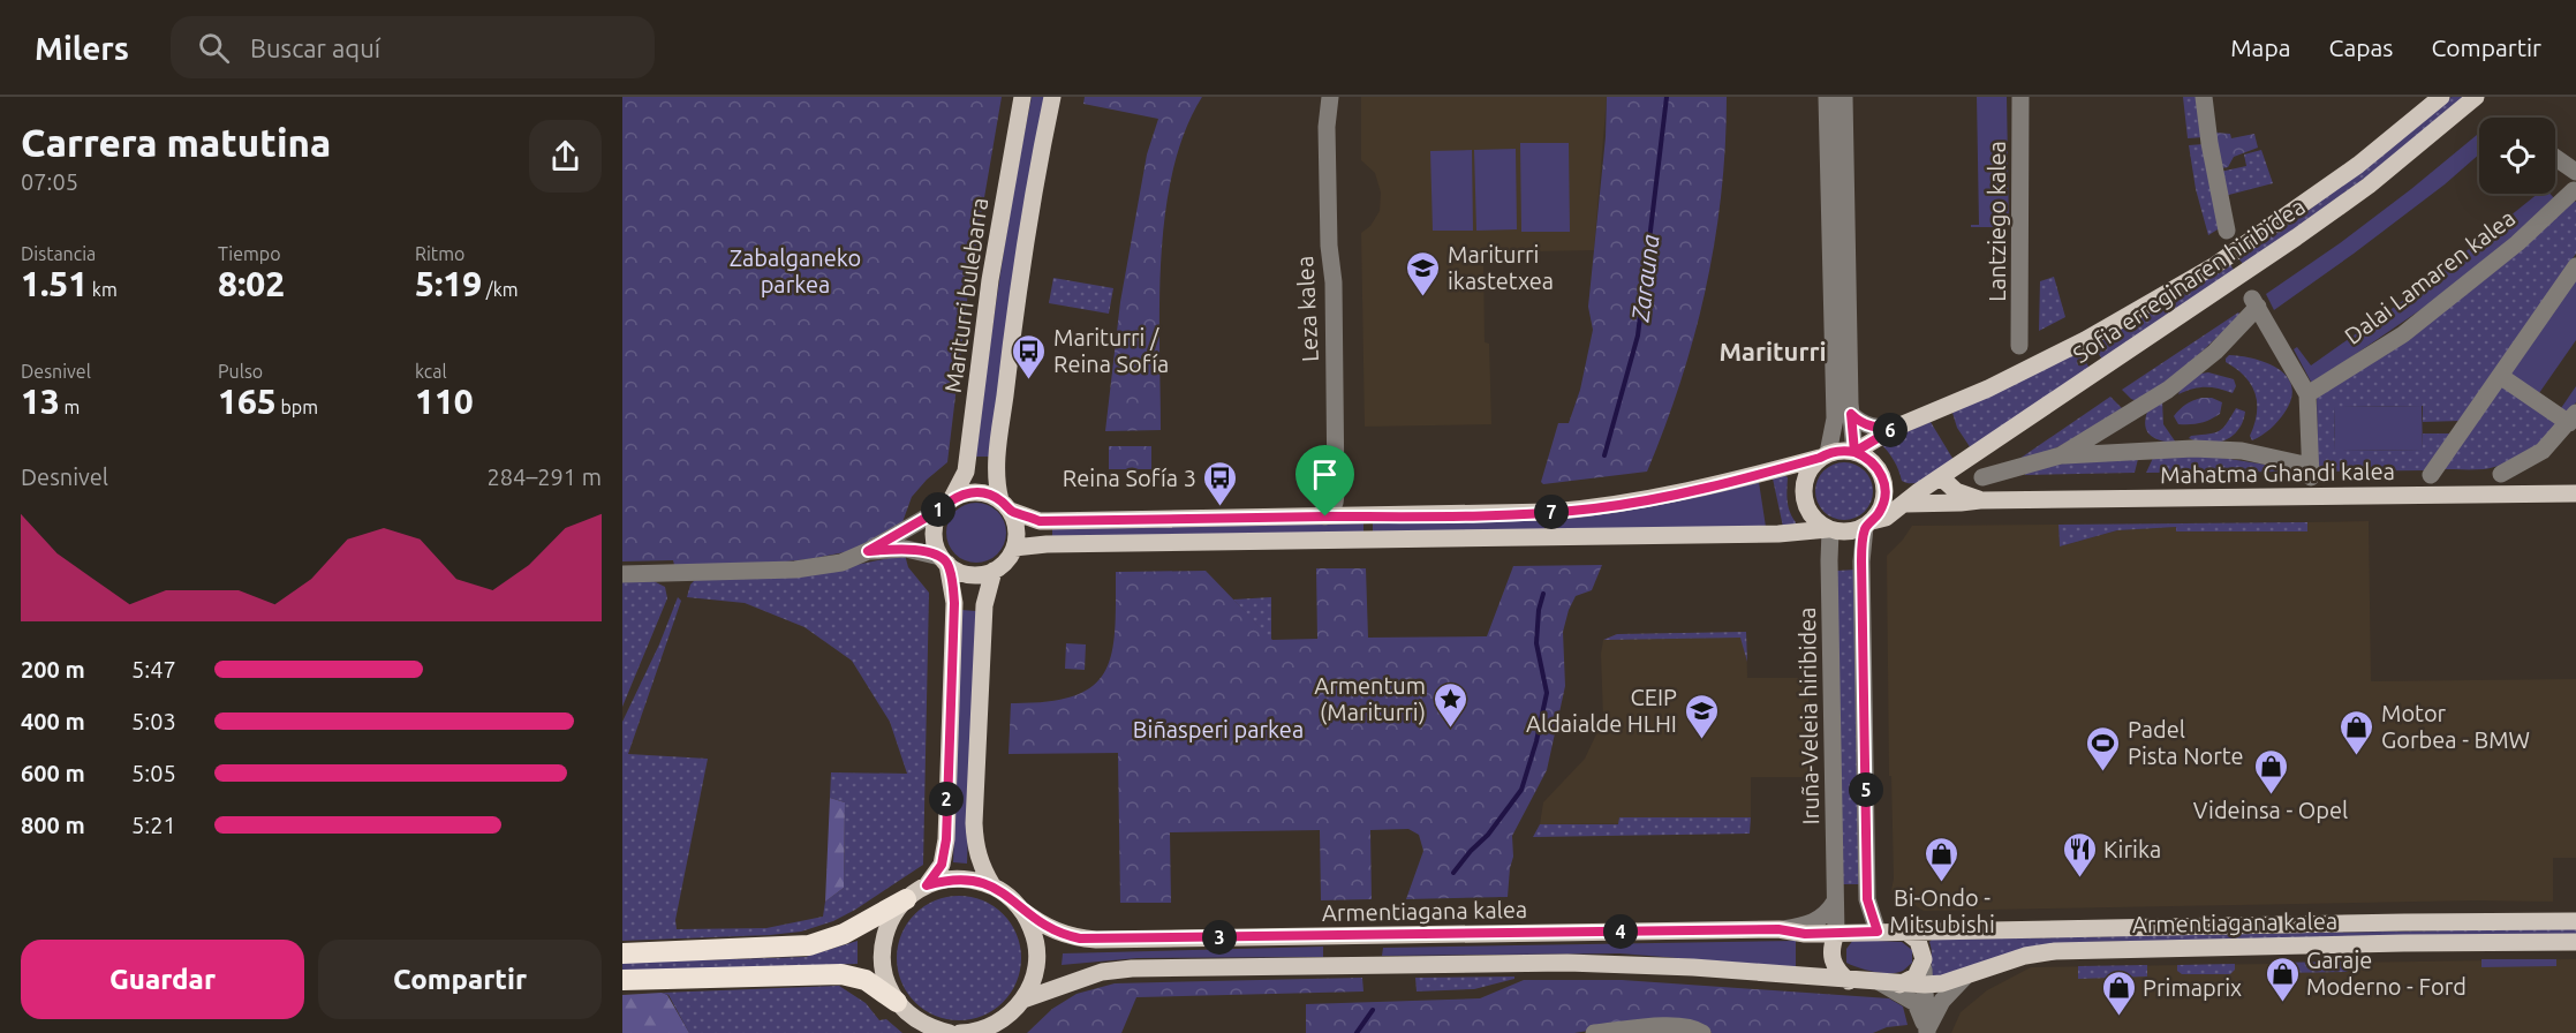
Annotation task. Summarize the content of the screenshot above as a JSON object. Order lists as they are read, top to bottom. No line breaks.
{"streets":{"main road":["Sofia erreginaren hiribidea","Mariturri bulebarra","Mahatma Ghandi kalea","Armentiagana kalea"],"street":["Lantziego kalea","Dalai Lamaren kalea","Leza kalea","Iruña-Veleia hiribidea"]},"crossings":[["Sofia erreginaren hiribidea","Mahatma Ghandi kalea"],["Sofia erreginaren hiribidea","Iruña-Veleia hiribidea"],["Iruña-Veleia hiribidea","Armentiagana kalea"]],"districts":["Mariturri"],"water":["Zarauna"],"parks":["Zabalganeko parkea","Biñasperi parkea"],"places":{"school or university":["Mariturri ikastetxea","CEIP Aldaialde HLHI"],"bus stop":["Mariturri / Reina Sofía","Reina Sofía 3"],"place":["Armentum (Mariturri)"],"shop":["Motor Gorbea - BMW","Videinsa - Opel","Bi-Ondo - Mitsubishi","Garaje Moderno - Ford","Primaprix"],"sports":["Padel Pista Norte"],"restaurant":["Kirika"]},"page":{"header":"Milers","search":"Buscar aquí","nav":["Mapa","Capas","Compartir"],"heading":["Carrera matutina","07:05"],"stats":[["Distancia","1.51 km"],["Tiempo","8:02"],["Ritmo","5:19 /km"],["Desnivel","13 m"],["Pulso","165 bpm"],["kcal","110"]],"pins":["6","1","7","5","2","4","3"],"chart":["Desnivel","284–291 m"],"list":[{"name":"200 m","note":"5:47"},{"name":"400 m","note":"5:03"},{"name":"600 m","note":"5:05"},{"name":"800 m","note":"5:21"}],"buttons":["Guardar","Compartir"]}}
